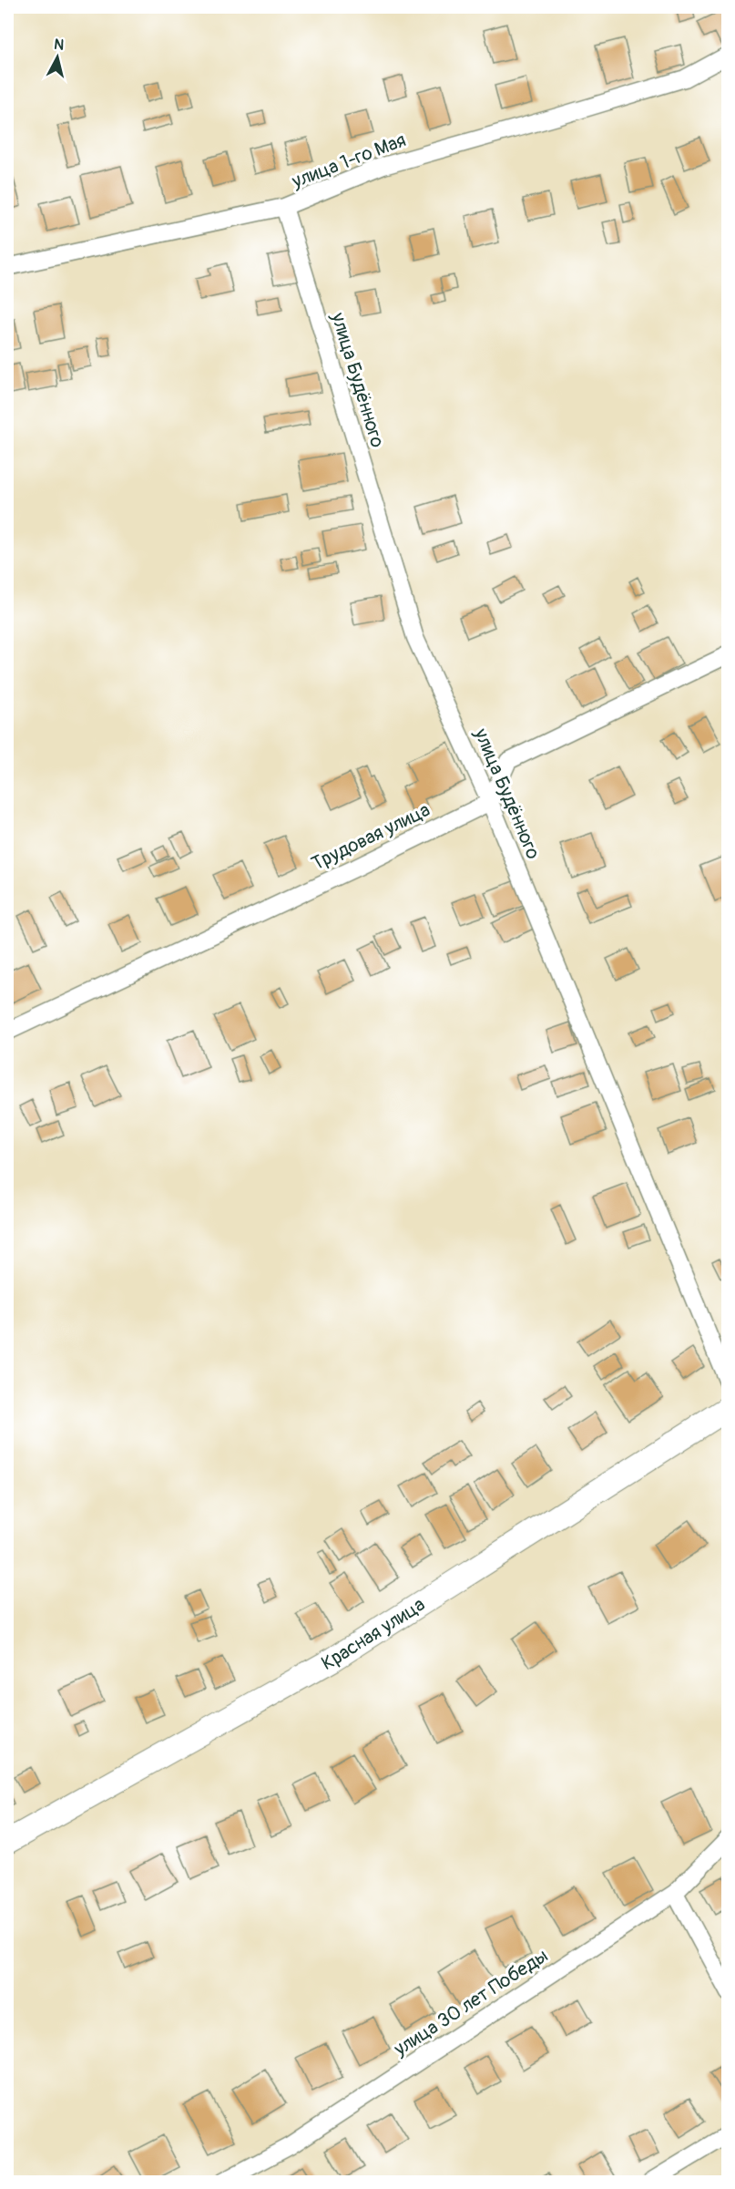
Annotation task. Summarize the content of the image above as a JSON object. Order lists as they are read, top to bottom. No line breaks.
{"streets":{"main road":["Красная улица"],"street":["улица 1-го Мая","улица Будённого","Трудовая улица","улица 30 лет Победы"]},"crossings":[["улица 1-го Мая","улица Будённого"],["улица Будённого","Трудовая улица"]],"north":"top"}
